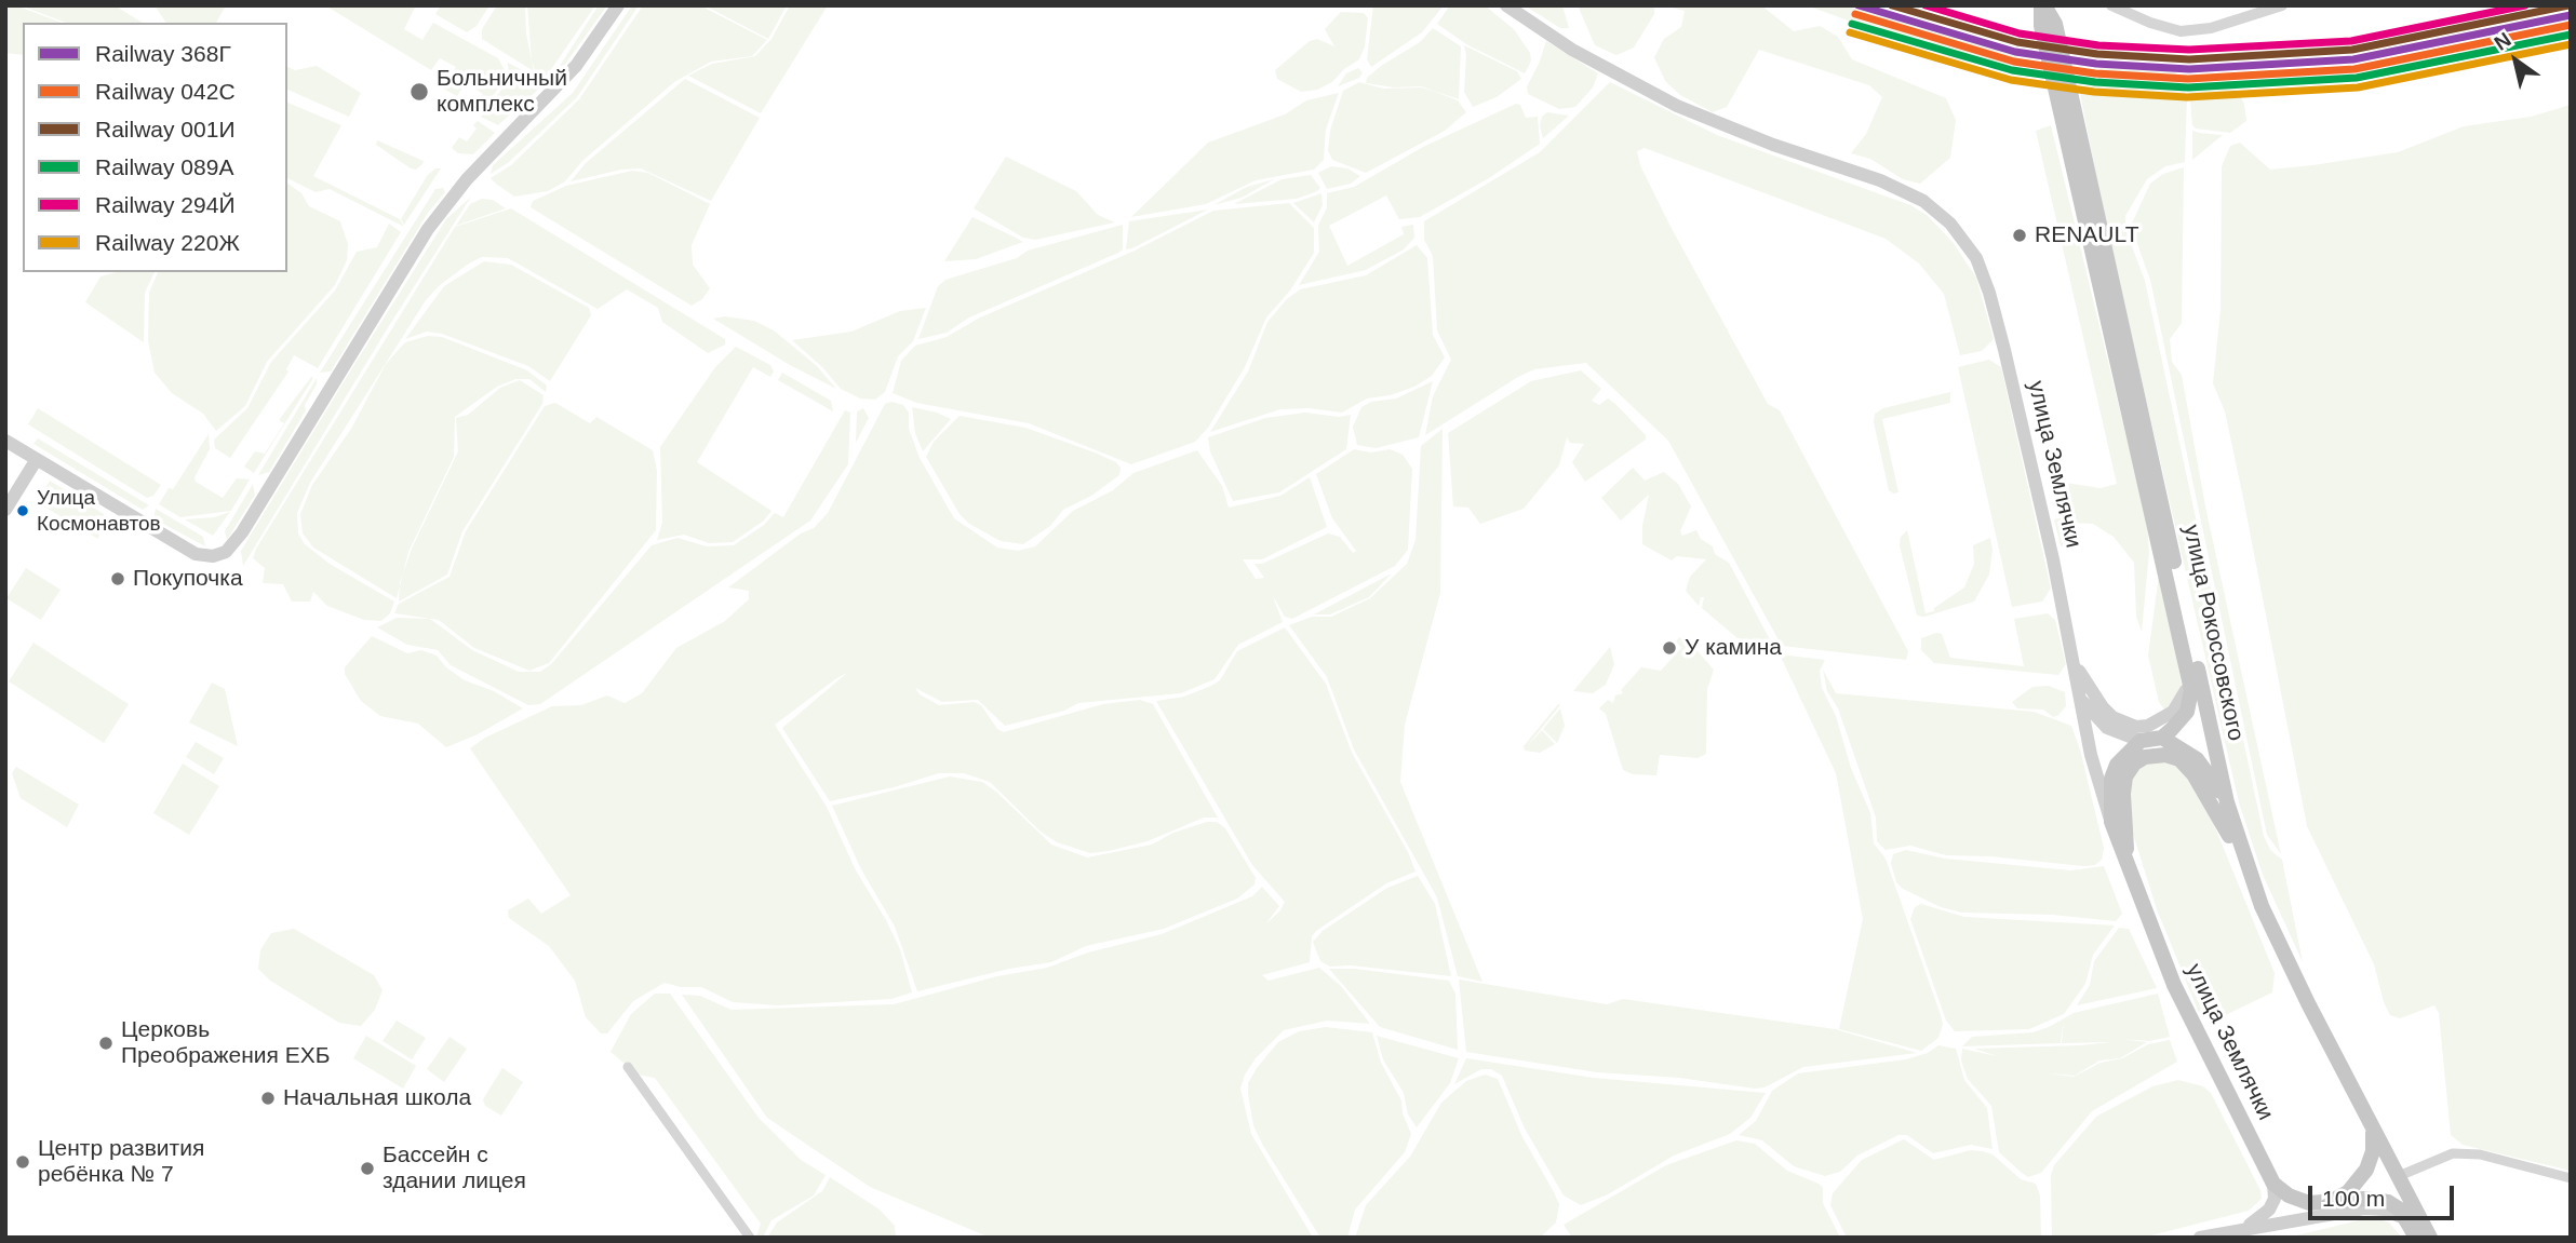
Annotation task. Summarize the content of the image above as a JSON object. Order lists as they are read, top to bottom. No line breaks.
{"streets":{"highway":["улица Землячки","улица Рокоссовского"]},"places":["Больничный комплекс","RENAULT","Улица Космонавтов","Покупочка","У камина","Церковь Преображения ЕХБ","Начальная школа","Центр развития ребёнка № 7","Бассейн с здании лицея"],"lines":["rail line 368Г","rail line 001И","rail line 294Й","rail line 042С","rail line 089А","rail line 220Ж"],"legend":["Railway 368Г","Railway 042С","Railway 001И","Railway 089А","Railway 294Й","Railway 220Ж"],"scale_bar":"100 m","north":"top left"}
